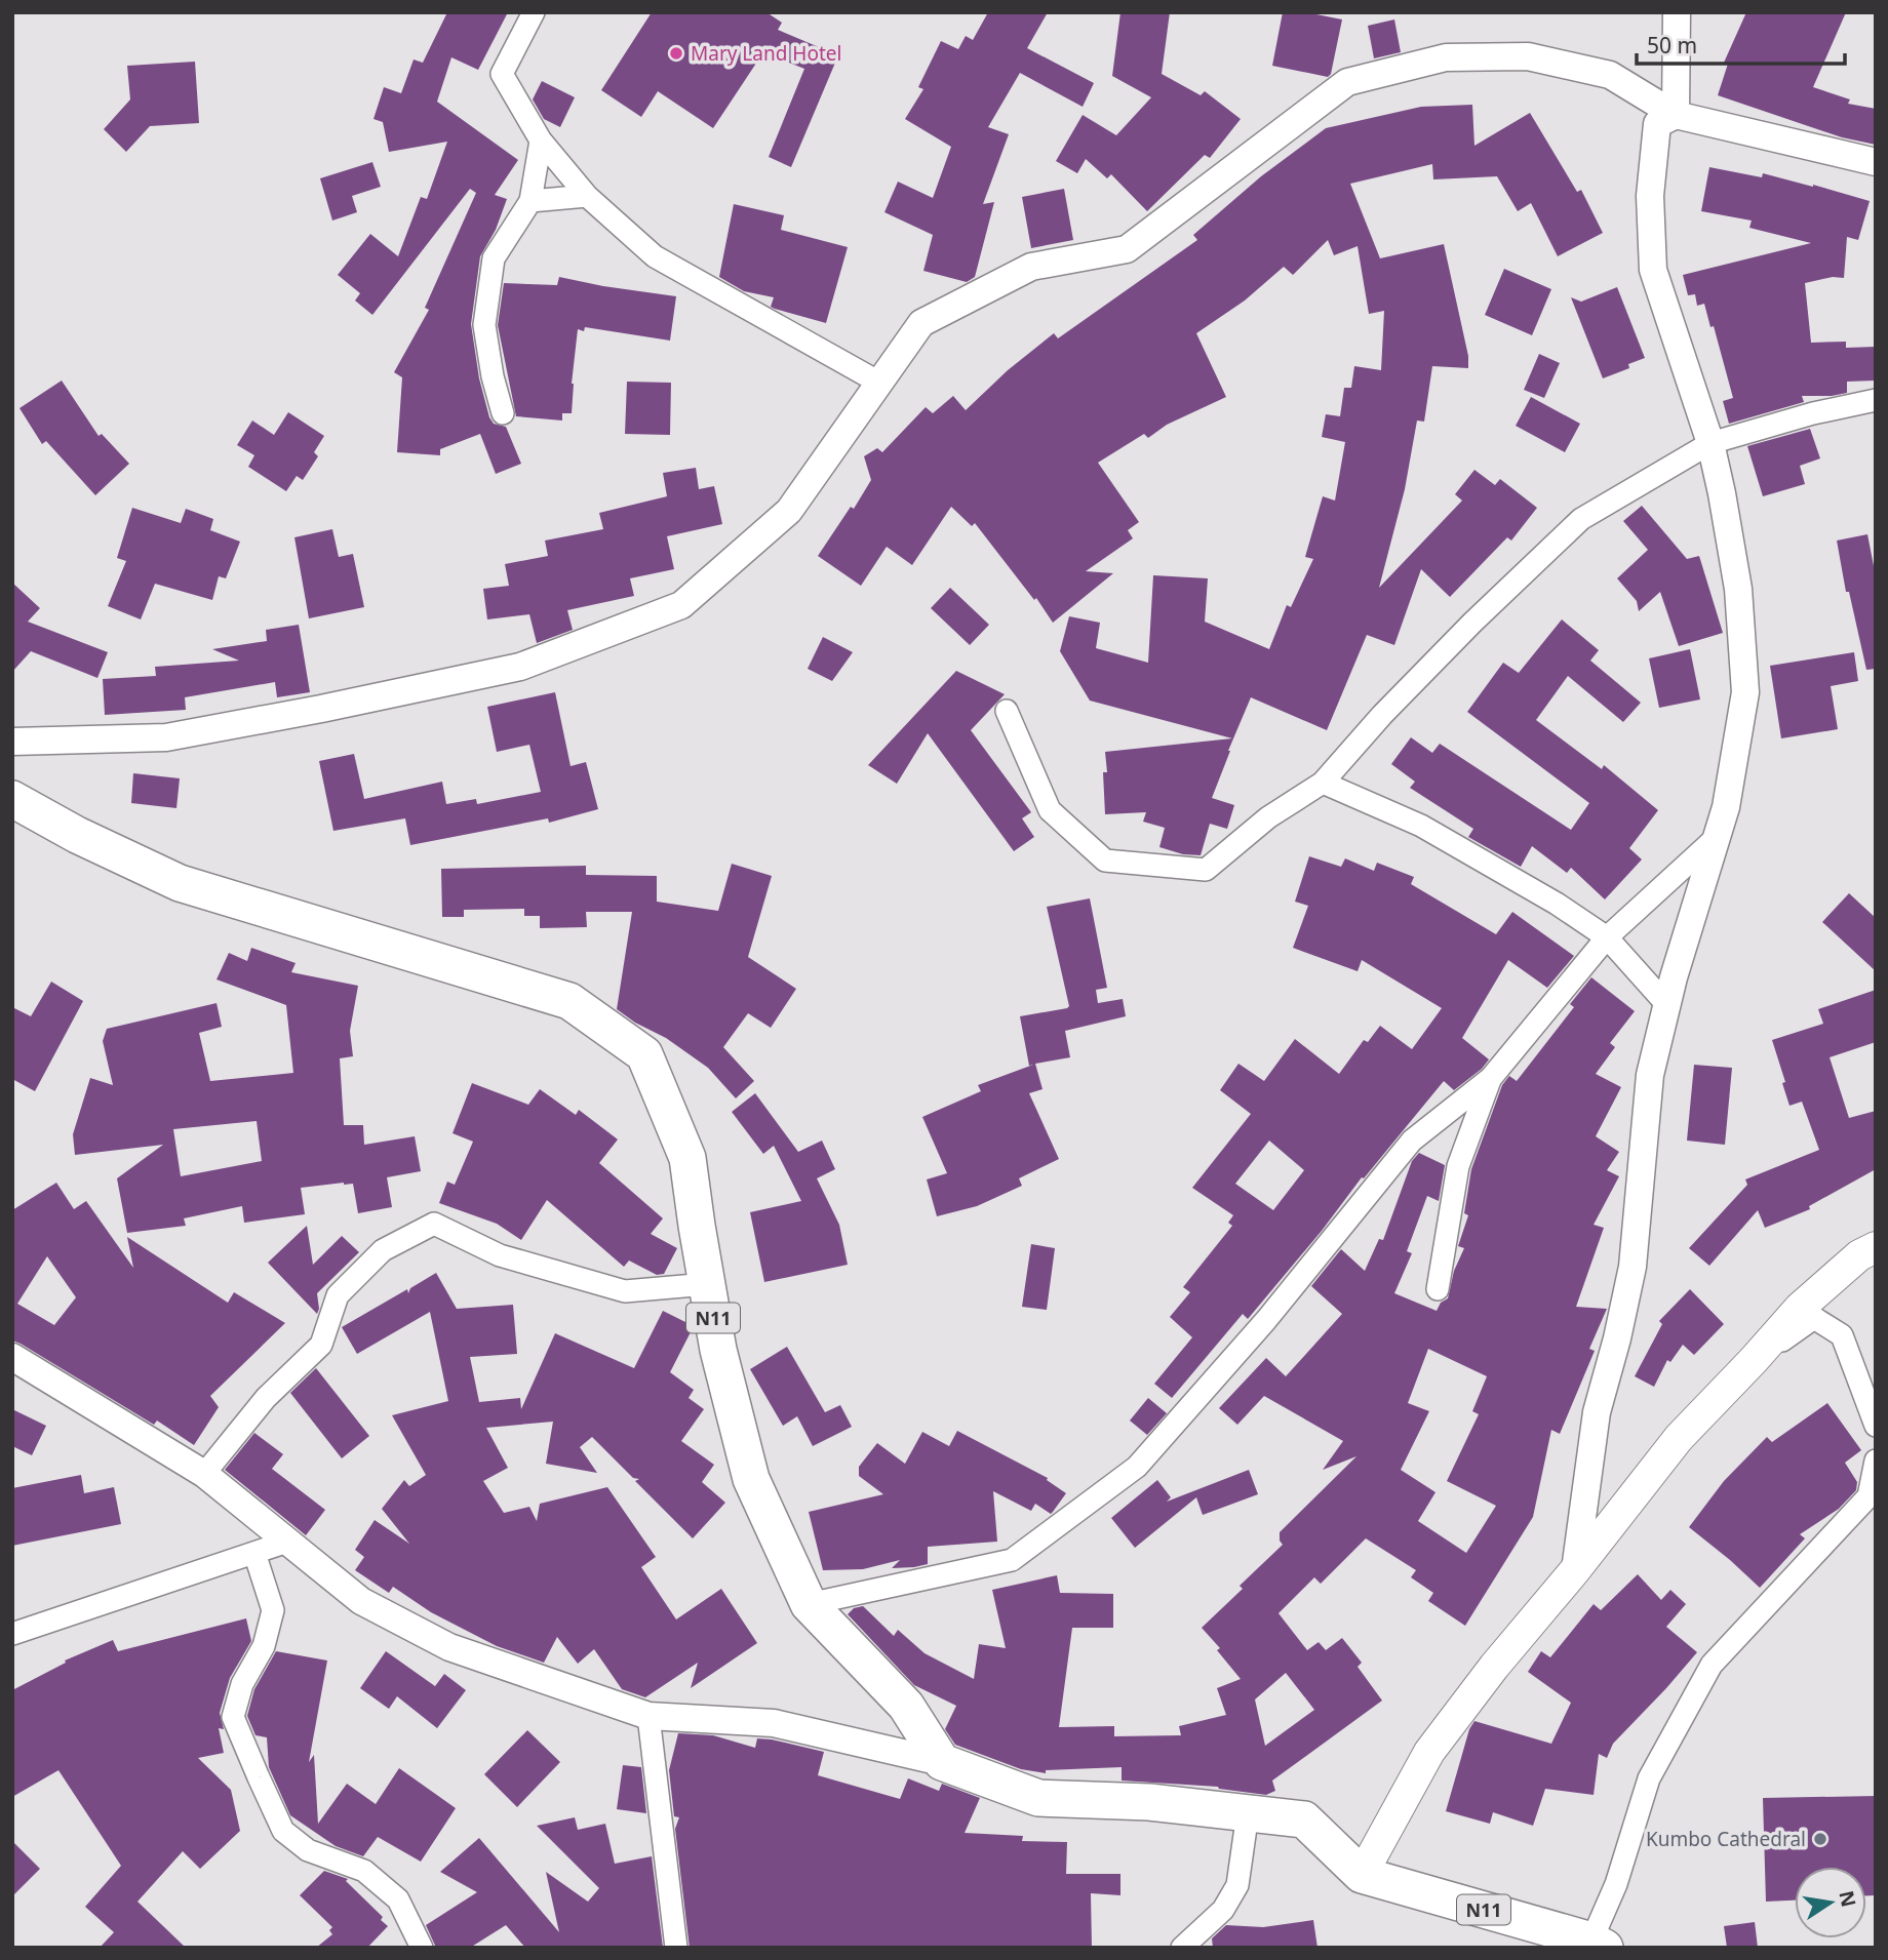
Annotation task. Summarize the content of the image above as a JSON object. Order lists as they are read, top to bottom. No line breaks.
{"streets":{"highway":["N11"]},"places":["Mary Land Hotel","Kumbo Cathedral"],"scale_bar":"50 m","north":"right"}
